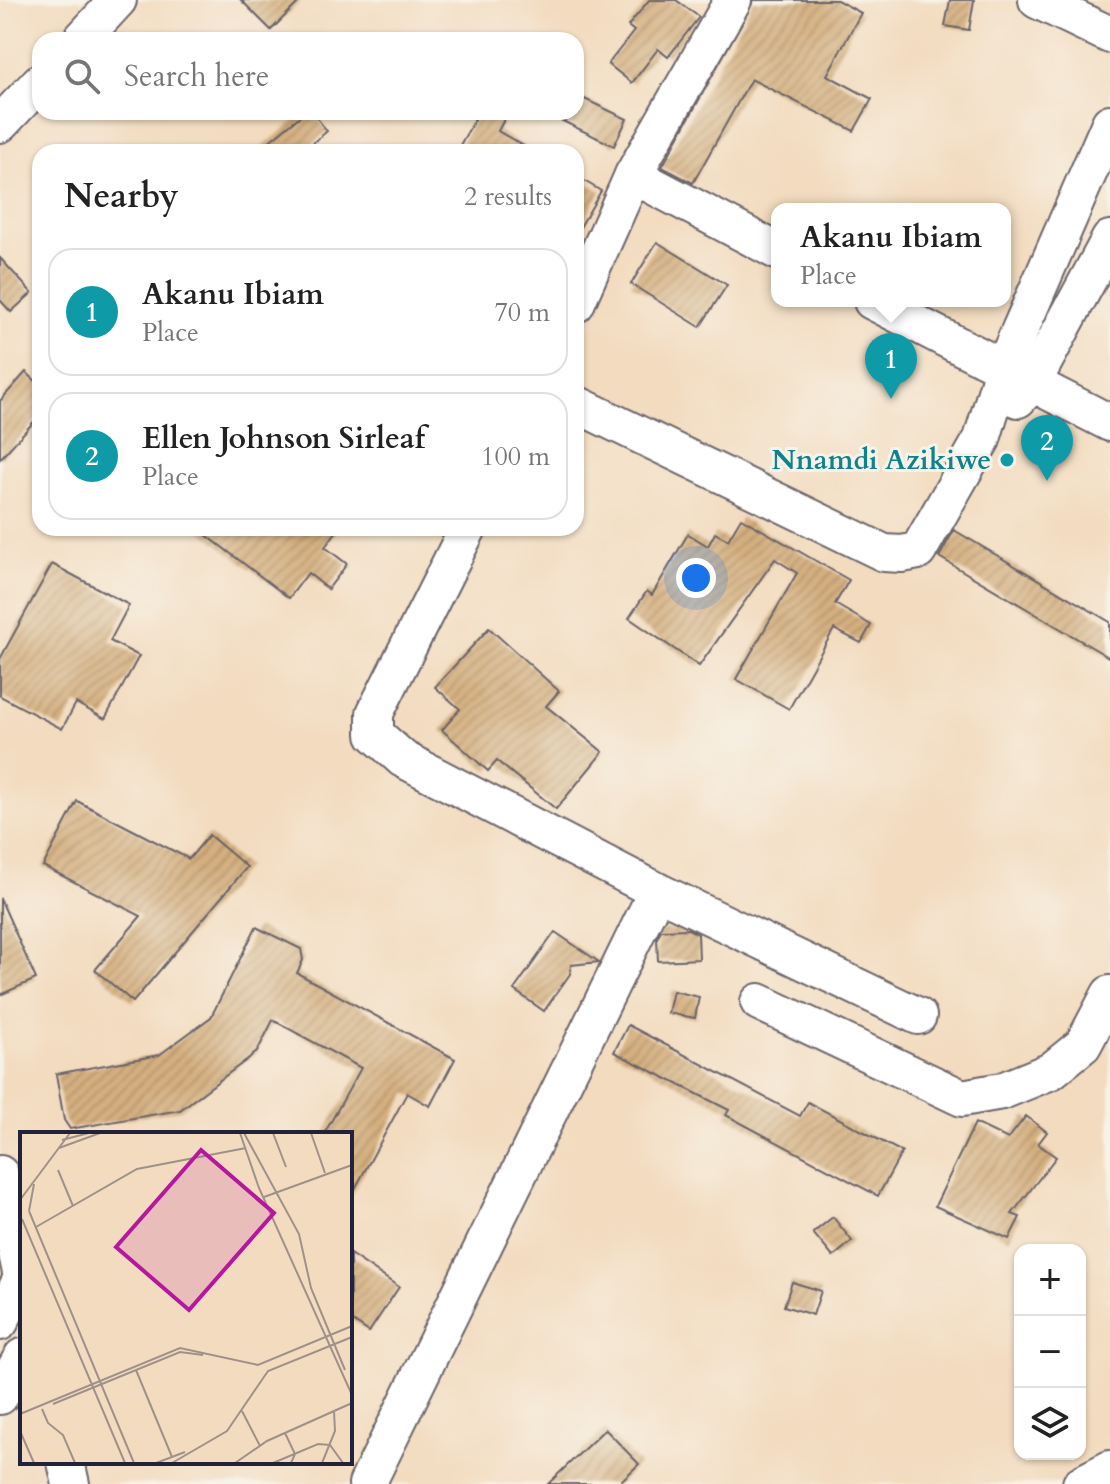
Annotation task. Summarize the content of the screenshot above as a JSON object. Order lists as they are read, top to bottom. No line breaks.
{"places":["Nnamdi Azikiwe"],"page":{"search":"Search here","heading":["Nearby","2 results"],"popup":["Akanu Ibiam","Place"],"list":[{"mark":"1","name":"Akanu Ibiam","note":"Place","value":"70 m"},{"mark":"2","name":"Ellen Johnson Sirleaf","note":"Place","value":"100 m"}],"pins":["1","2"],"map_buttons":["+","−"]}}
